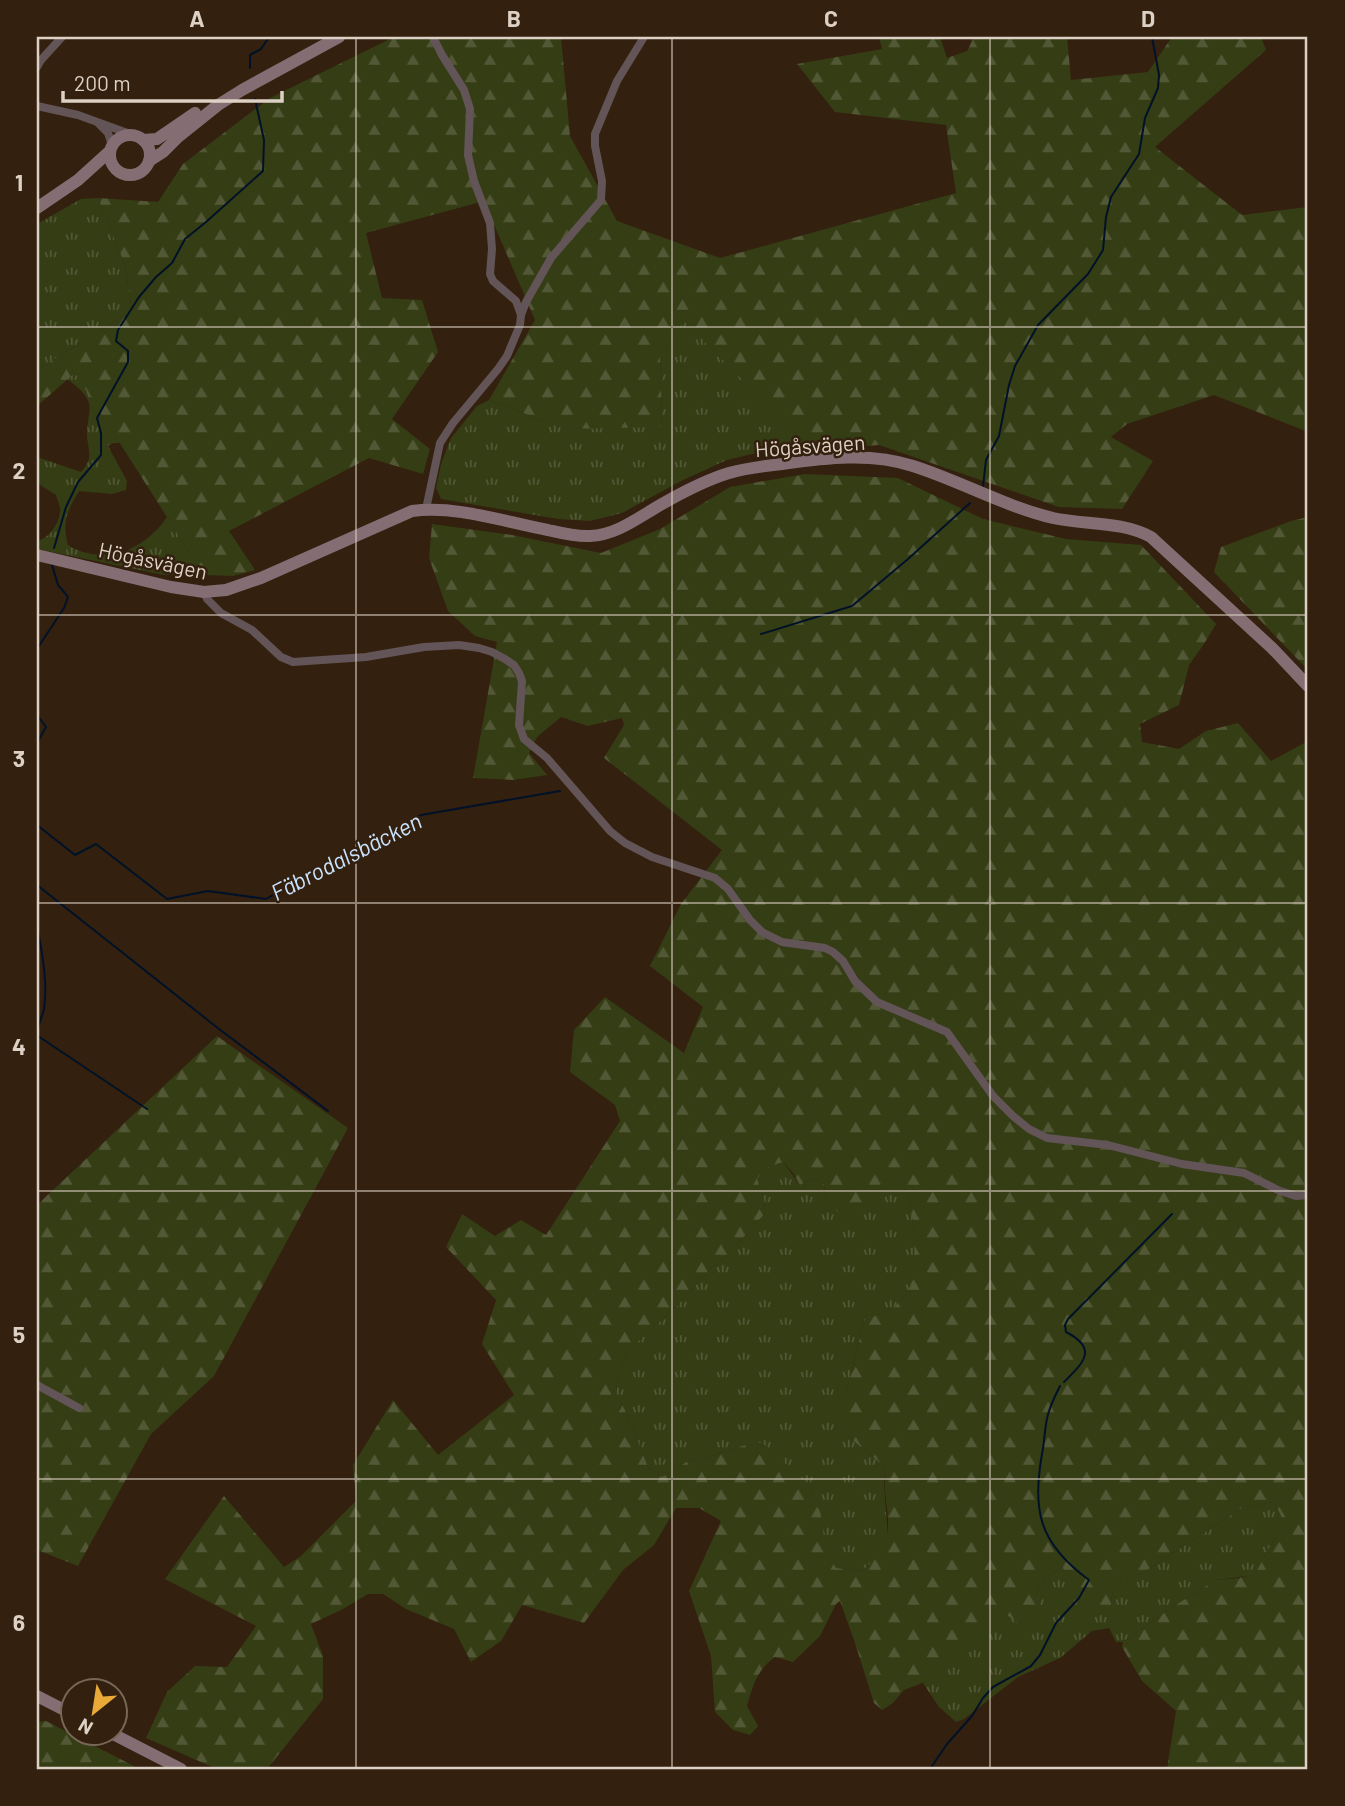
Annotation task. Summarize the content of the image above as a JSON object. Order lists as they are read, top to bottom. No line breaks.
{"streets":{"street":["Högåsvägen"]},"water":["Fäbrodalsbäcken"],"scale_bar":"200 m","north":"bottom left","grid":{"columns":["A","B","C","D"],"rows":["1","2","3","4","5","6"]}}
